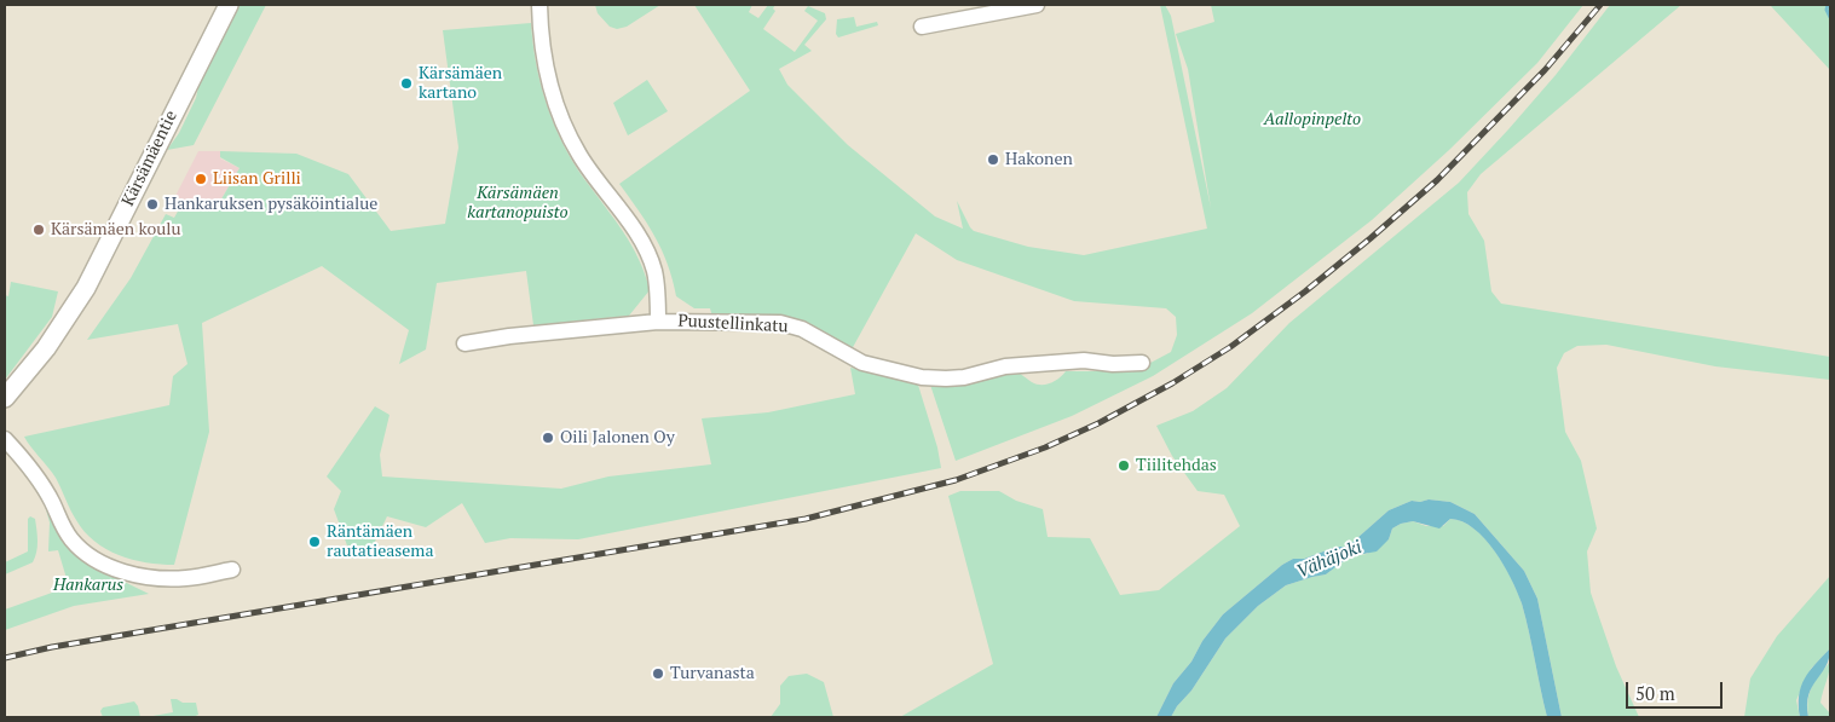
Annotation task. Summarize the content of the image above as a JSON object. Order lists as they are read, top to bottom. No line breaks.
{"streets":{"street":["Kärsämäentie","Puustellinkatu"]},"water":["Vähäjoki"],"parks":["Aallopinpelto","Kärsämäen kartanopuisto","Hankarus"],"places":["Kärsämäen kartano","Hakonen","Liisan Grilli","Hankaruksen pysäköintialue","Kärsämäen koulu","Oili Jalonen Oy","Tiilitehdas","Räntämäen rautatieasema","Turvanasta"],"scale_bar":"50 m"}
